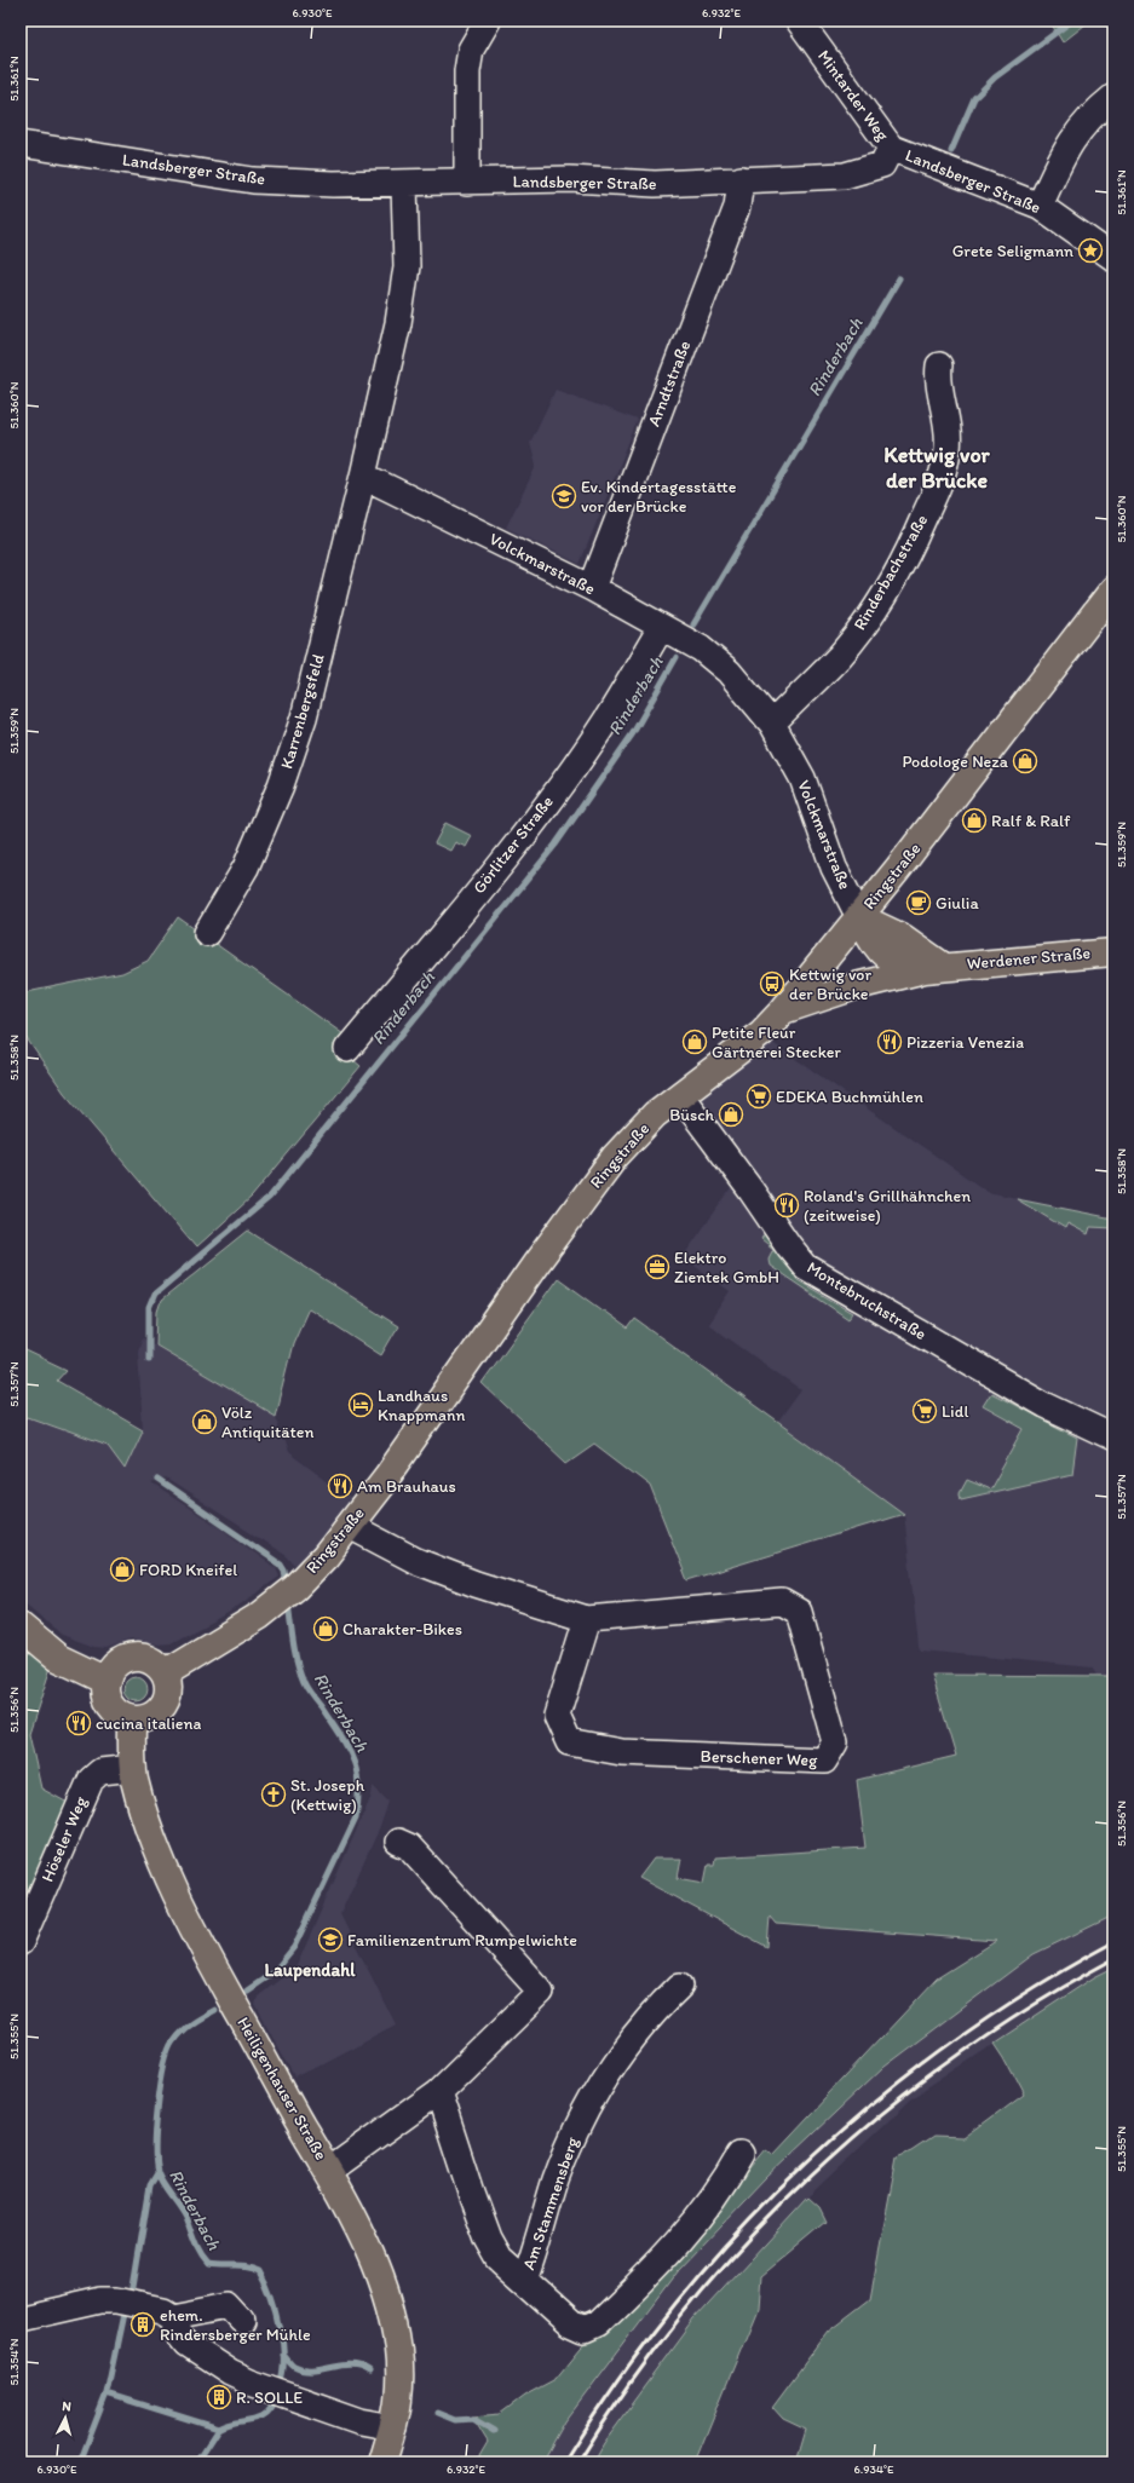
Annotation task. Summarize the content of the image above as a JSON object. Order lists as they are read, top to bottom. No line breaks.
{"streets":{"main road":["Ringstraße","Werdener Straße","Heiligenhauser Straße"],"street":["Mintarder Weg","Landsberger Straße","Arndtstraße","Volckmarstraße","Rinderbachstraße","Karrenbergsfeld","Görlitzer Straße","Montebruchstraße","Berschener Weg","Höseler Weg","Am Stammensberg"]},"crossings":[["Mintarder Weg","Landsberger Straße"],["Landsberger Straße","Arndtstraße"],["Arndtstraße","Volckmarstraße"],["Volckmarstraße","Rinderbachstraße"],["Volckmarstraße","Karrenbergsfeld"],["Volckmarstraße","Görlitzer Straße"],["Volckmarstraße","Ringstraße"],["Volckmarstraße","Werdener Straße"],["Ringstraße","Werdener Straße"],["Ringstraße","Montebruchstraße"],["Ringstraße","Berschener Weg"],["Ringstraße","Heiligenhauser Straße"],["Höseler Weg","Heiligenhauser Straße"]],"districts":["Kettwig vor der Brücke","Laupendahl"],"water":["Rinderbach"],"places":{"place":["Grete Seligmann"],"school or university":["Ev. Kindertagesstätte vor der Brücke","Familienzentrum Rumpelwichte"],"shop":["Podologe Neza","Ralf & Ralf","Petite Fleur Gärtnerei Stecker","Büsch","Völz Antiquitäten","FORD Kneifel","Charakter-Bikes"],"cafe":["Giulia"],"bus stop":["Kettwig vor der Brücke"],"restaurant":["Pizzeria Venezia","Roland's Grillhähnchen (zeitweise)","Am Brauhaus","cucina italiena"],"supermarket":["EDEKA Buchmühlen","Lidl"],"office":["Elektro Zientek GmbH"],"hotel":["Landhaus Knappmann"],"church":["St. Joseph (Kettwig)"],"building":["ehem. Rindersberger Mühle","R. SOLLE"]},"north":"top","coordinates":["6.930°E","6.932°E","51.361°N","51.360°N","51.359°N","51.358°N","51.357°N","51.356°N","51.355°N","51.354°N","6.934°E"]}
